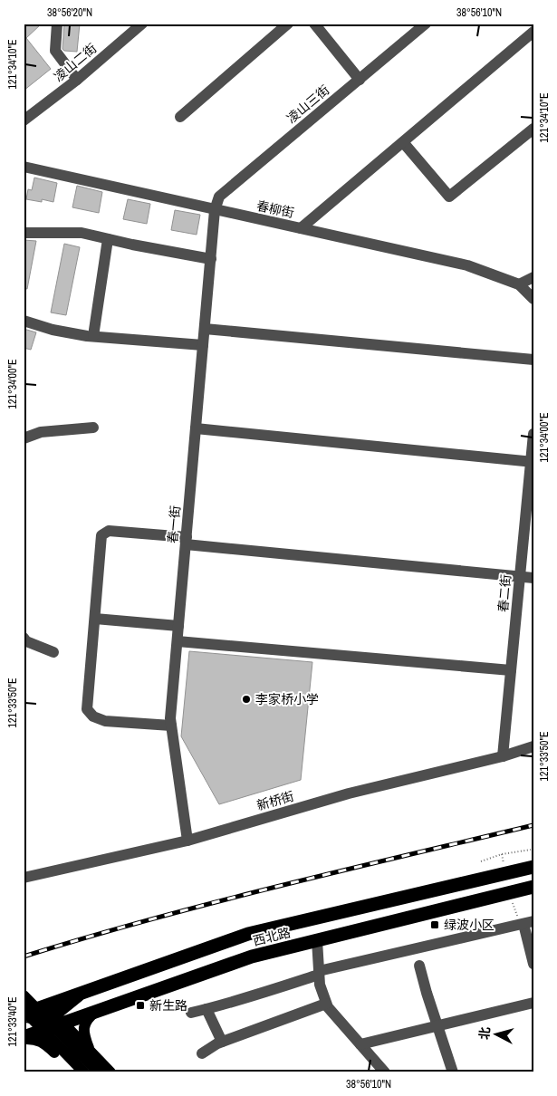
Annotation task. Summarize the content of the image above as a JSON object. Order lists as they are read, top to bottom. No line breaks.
{"streets":{"highway":["西北路"],"street":["凌山二街","凌山三街","春柳街","春一街","春二街","新桥街"]},"crossings":[["凌山三街","春柳街"],["凌山三街","春一街"],["春柳街","春一街"],["春一街","新桥街"],["春二街","新桥街"]],"places":{"other":["李家桥小学"],"transit":["绿波小区","新生路"]},"north":"left","coordinates":["38°56'20\"N","38°56'10\"N","121°34'10\"E","121°34'00\"E","121°33'50\"E","121°33'40\"E"]}
